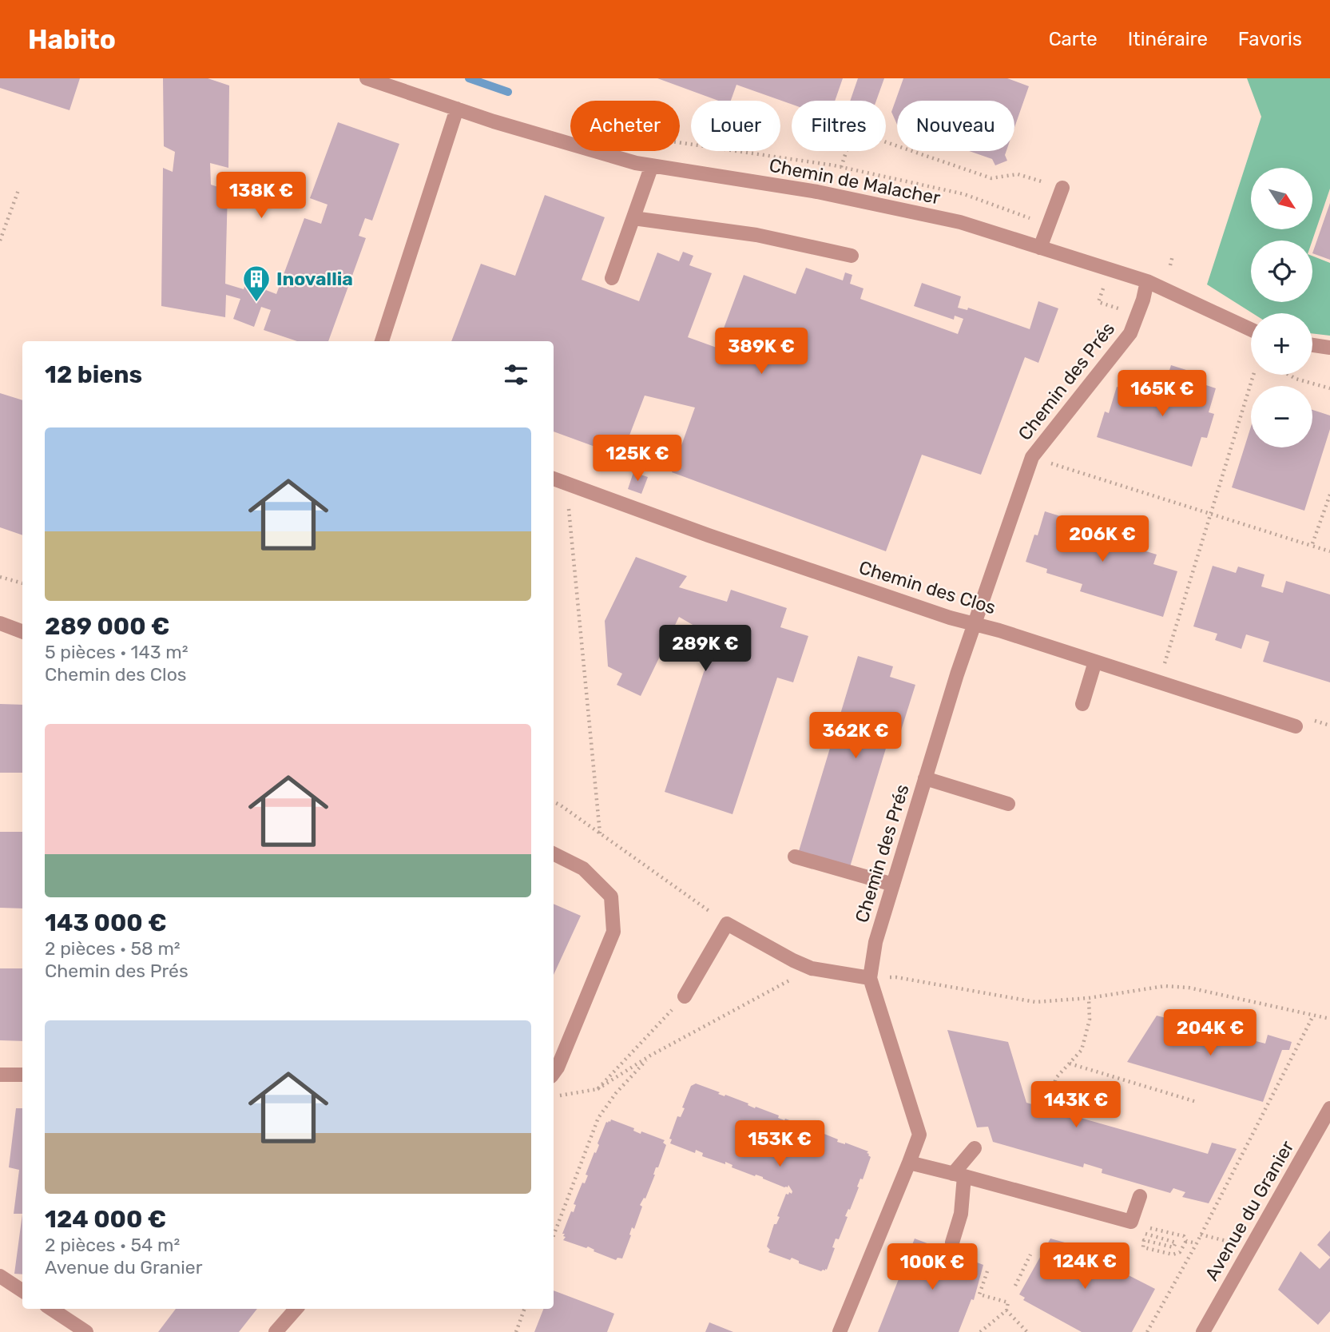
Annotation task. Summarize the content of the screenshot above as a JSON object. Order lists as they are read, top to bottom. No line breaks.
{"streets":{"street":["Chemin de Malacher","Chemin des Prés","Chemin des Clos","Avenue du Granier"]},"crossings":[["Chemin de Malacher","Chemin des Prés"],["Chemin des Prés","Chemin des Clos"]],"places":{"building":["Inovallia"]},"north":"bottom right","page":{"header":"Habito","nav":["Carte","Itinéraire","Favoris"],"chip":["Acheter","Louer","Filtres","Nouveau"],"map_buttons":["+","−"],"price":["138K €","389K €","165K €","125K €","206K €","289K €","362K €","204K €","143K €","153K €","124K €","100K €"],"heading":"12 biens","list":[{"name":"289 000 €","note":"5 pièces · 143 m² · Chemin des Clos"},{"name":"143 000 €","note":"2 pièces · 58 m² · Chemin des Prés"},{"name":"124 000 €","note":"2 pièces · 54 m² · Avenue du Granier"}]}}
